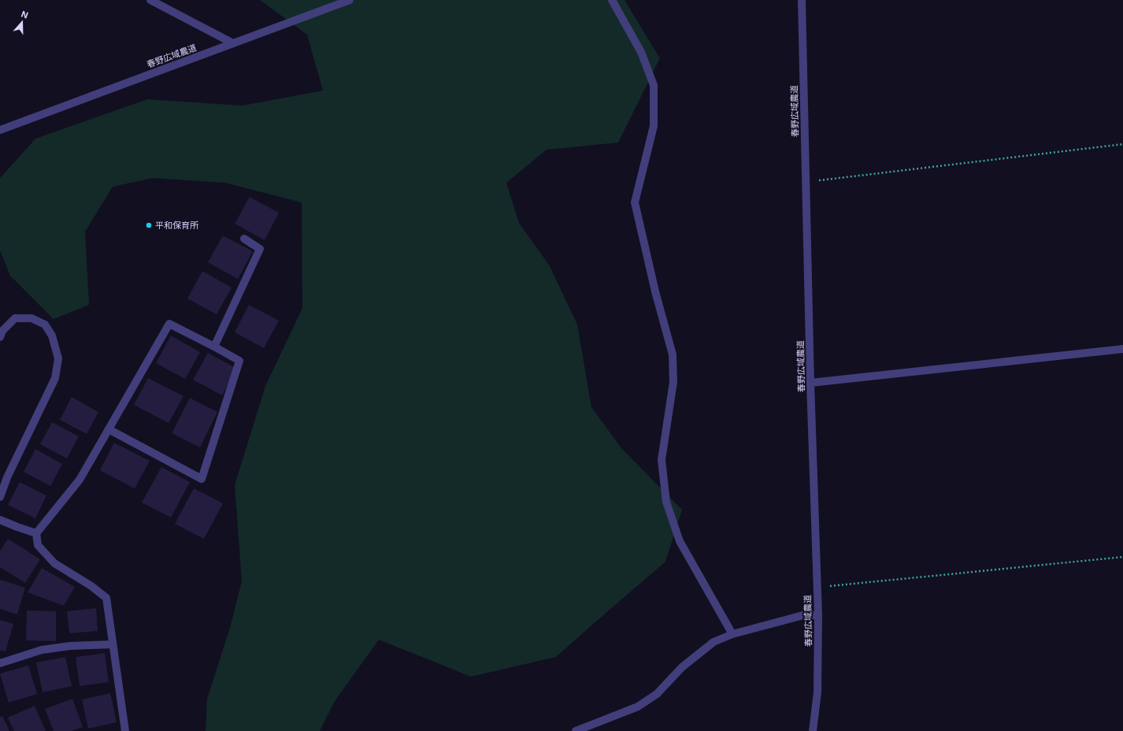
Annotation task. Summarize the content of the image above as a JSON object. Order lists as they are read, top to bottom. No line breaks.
{"streets":{"street":["春野広域農道"]},"places":["平和保育所"],"north":"top"}
